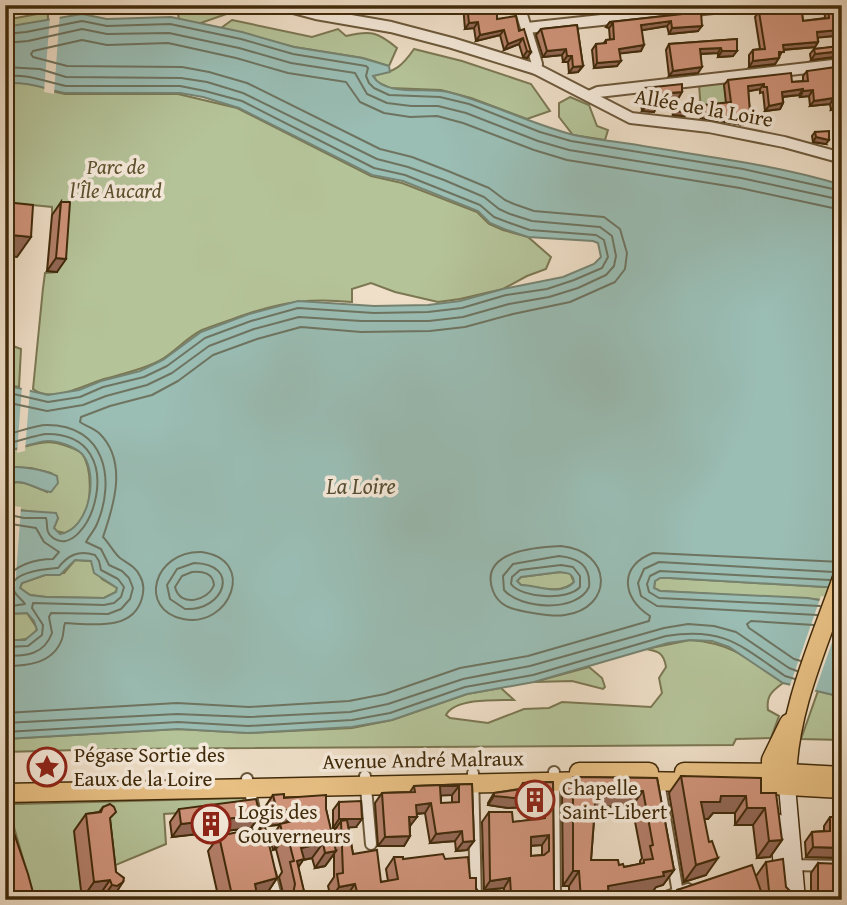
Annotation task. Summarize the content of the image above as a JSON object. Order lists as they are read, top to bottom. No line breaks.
{"streets":{"main road":["Avenue André Malraux"],"street":["Allée de la Loire"]},"water":["La Loire"],"parks":["Parc de l'Île Aucard"],"places":{"place":["Pégase Sortie des Eaux de la Loire"],"building":["Chapelle Saint-Libert","Logis des Gouverneurs"]}}
